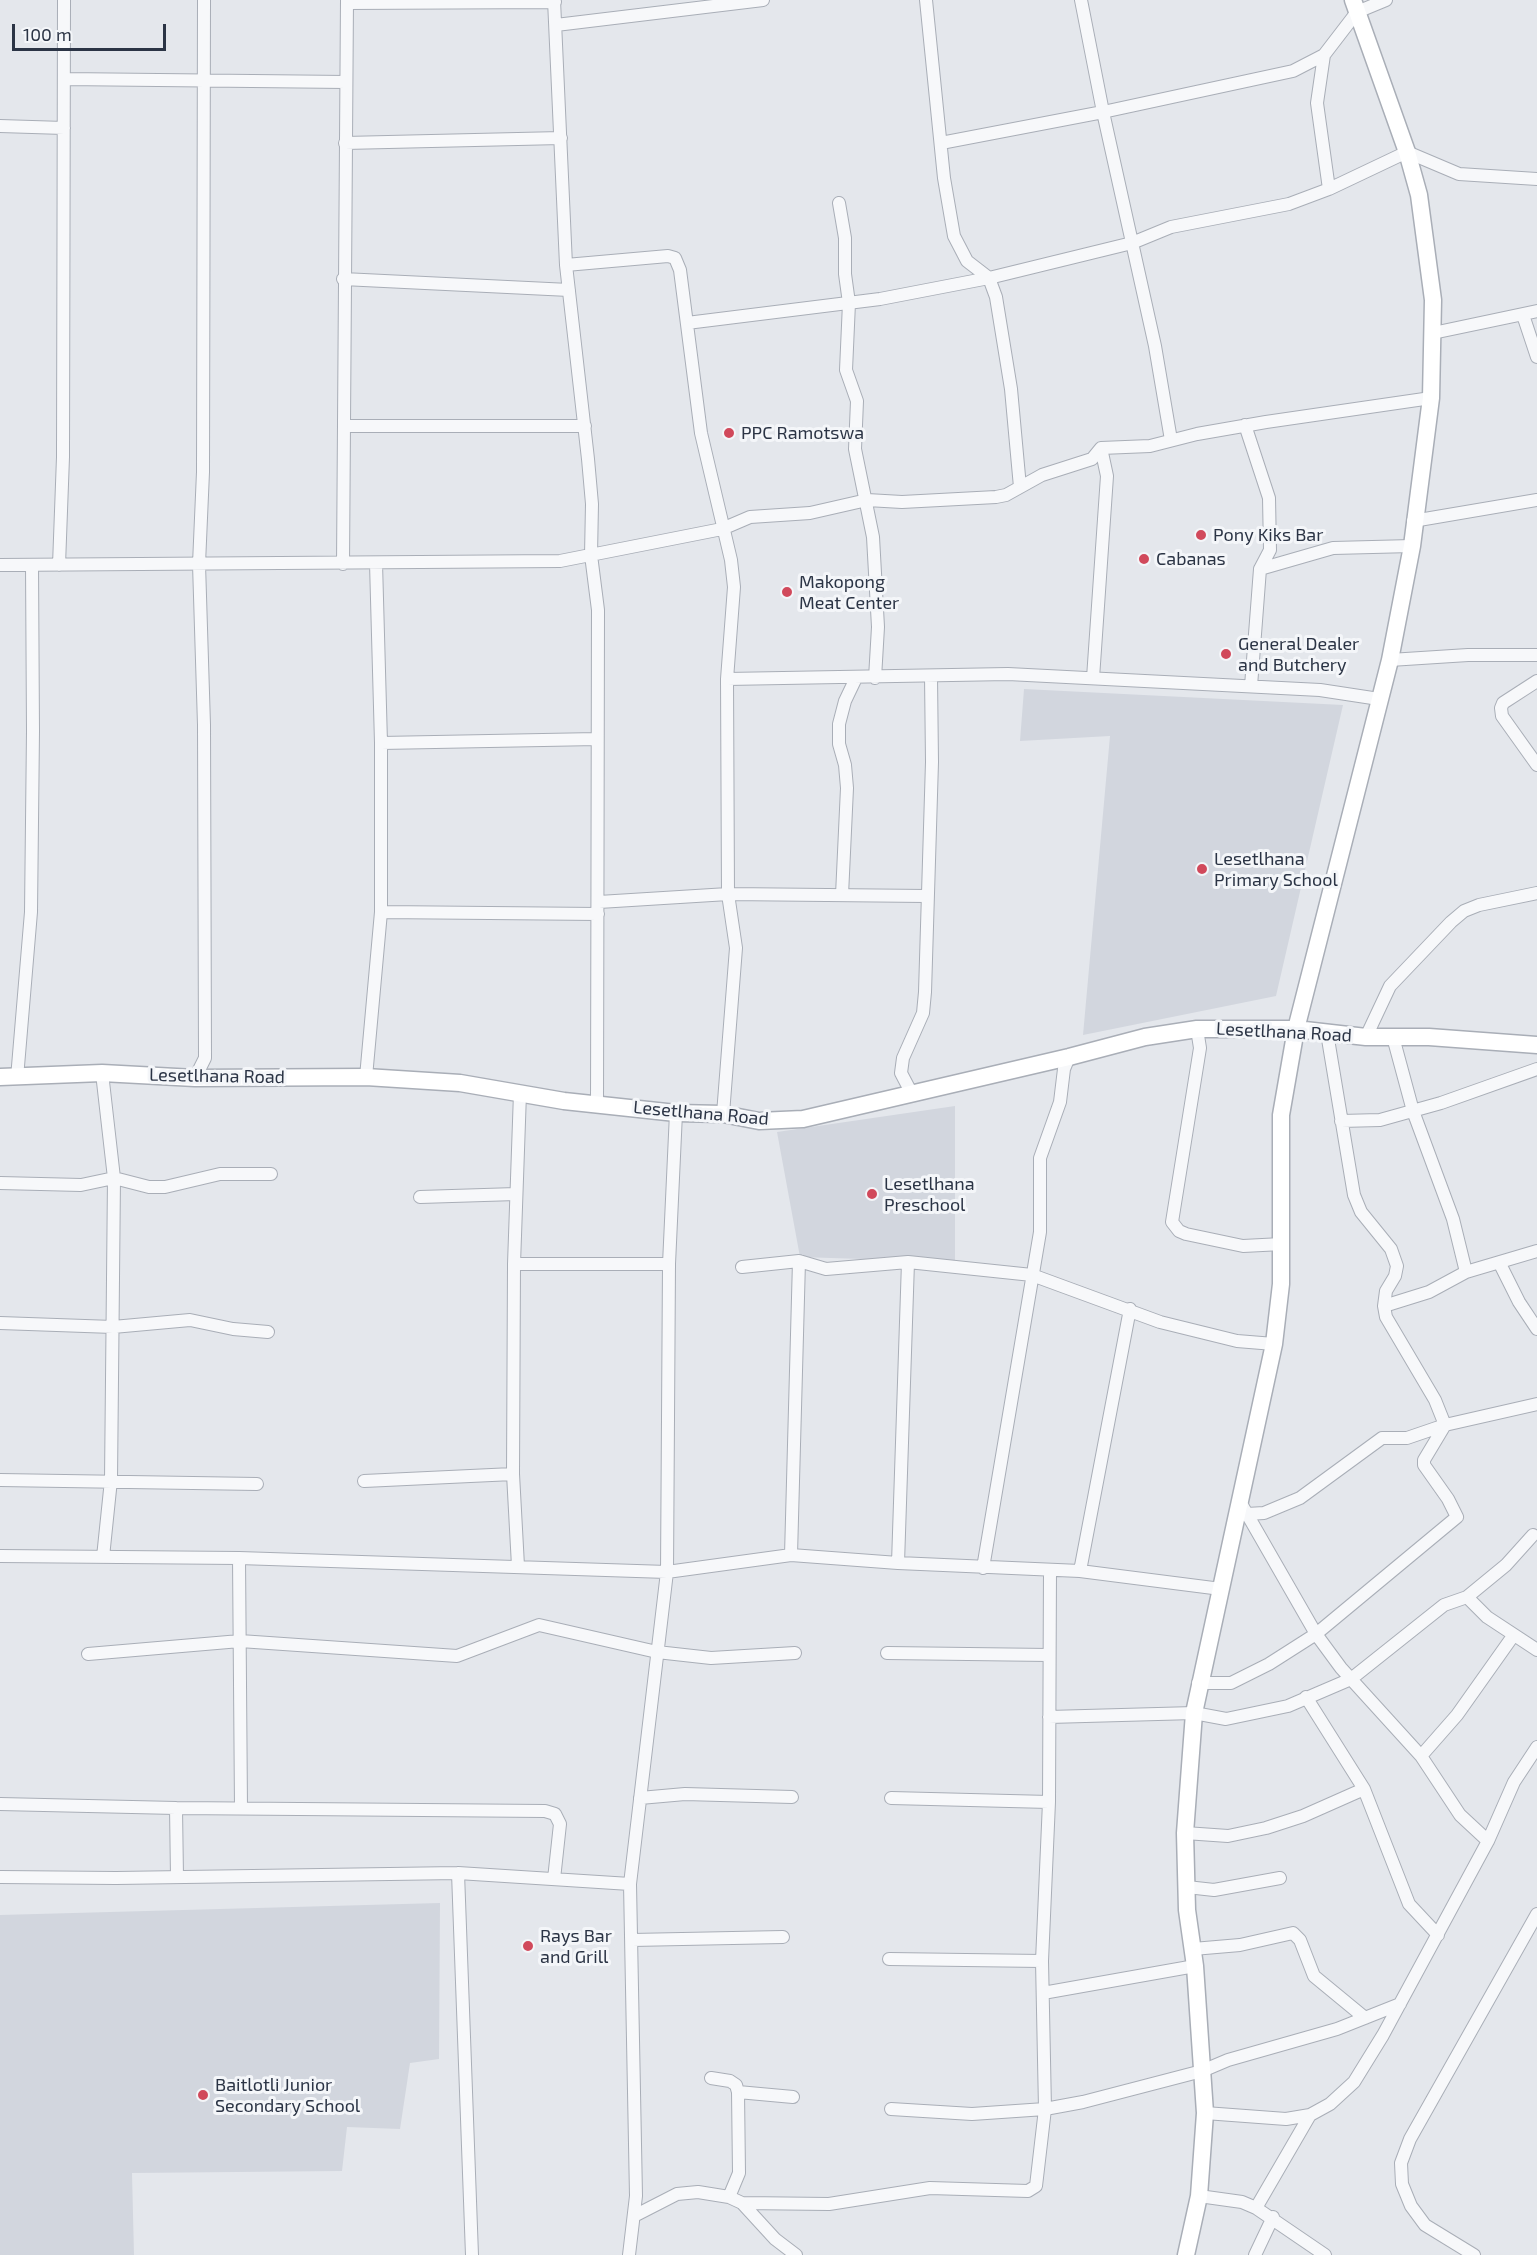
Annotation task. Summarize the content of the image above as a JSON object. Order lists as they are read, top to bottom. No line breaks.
{"streets":{"street":["Lesetlhana Road"]},"places":["PPC Ramotswa","Pony Kiks Bar","Cabanas","Makopong Meat Center","General Dealer and Butchery","Lesetlhana Primary School","Lesetlhana Preschool","Rays Bar and Grill","Baitlotli Junior Secondary School"],"scale_bar":"100 m"}
